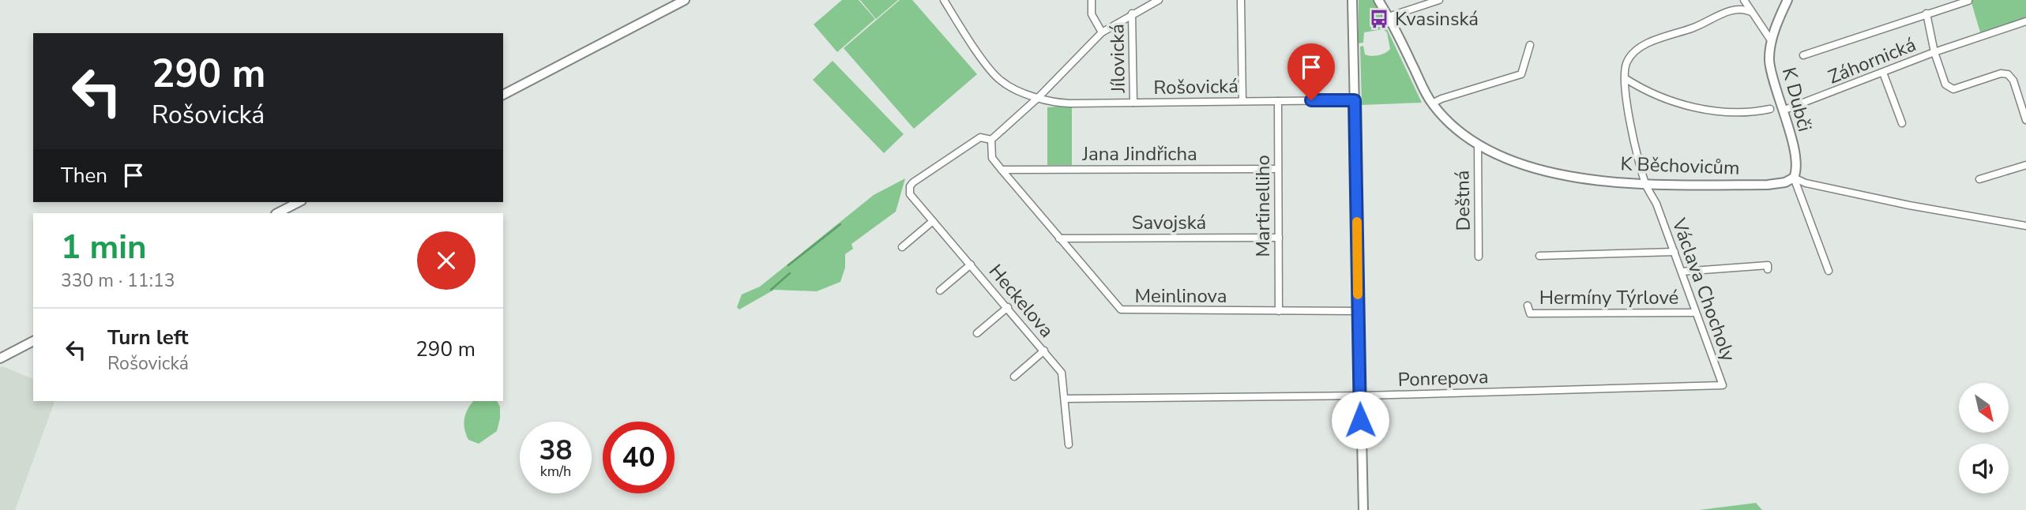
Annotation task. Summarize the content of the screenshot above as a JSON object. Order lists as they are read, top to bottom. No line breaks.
{"streets":{"street":["Jílovická","Záhornická","Rošovická","K Dubči","Jana Jindřicha","K Běchovicům","Deštná","Martinelliho","Savojská","Václava Chocholy","Meinlinova","Hermíny Týrlové","Heckelova","Ponrepova"]},"crossings":[["Jílovická","Rošovická"],["Záhornická","K Dubči"],["Rošovická","Martinelliho"],["K Dubči","K Běchovicům"],["Jana Jindřicha","Martinelliho"],["Jana Jindřicha","Meinlinova"],["K Běchovicům","Deštná"],["K Běchovicům","Václava Chocholy"],["Martinelliho","Savojská"],["Martinelliho","Meinlinova"],["Savojská","Meinlinova"],["Václava Chocholy","Hermíny Týrlové"],["Václava Chocholy","Ponrepova"],["Meinlinova","Heckelova"],["Heckelova","Ponrepova"]],"places":{"bus stop":["Kvasinská"]},"north":"bottom right","page":{"turn":["290 m","Rošovická"],"then":"Then","heading":["1 min","330 m · 11:13"],"list":[{"name":"Turn left","note":"Rošovická","value":"290 m"}],"speed":"38 km/h","limit":"40"}}
